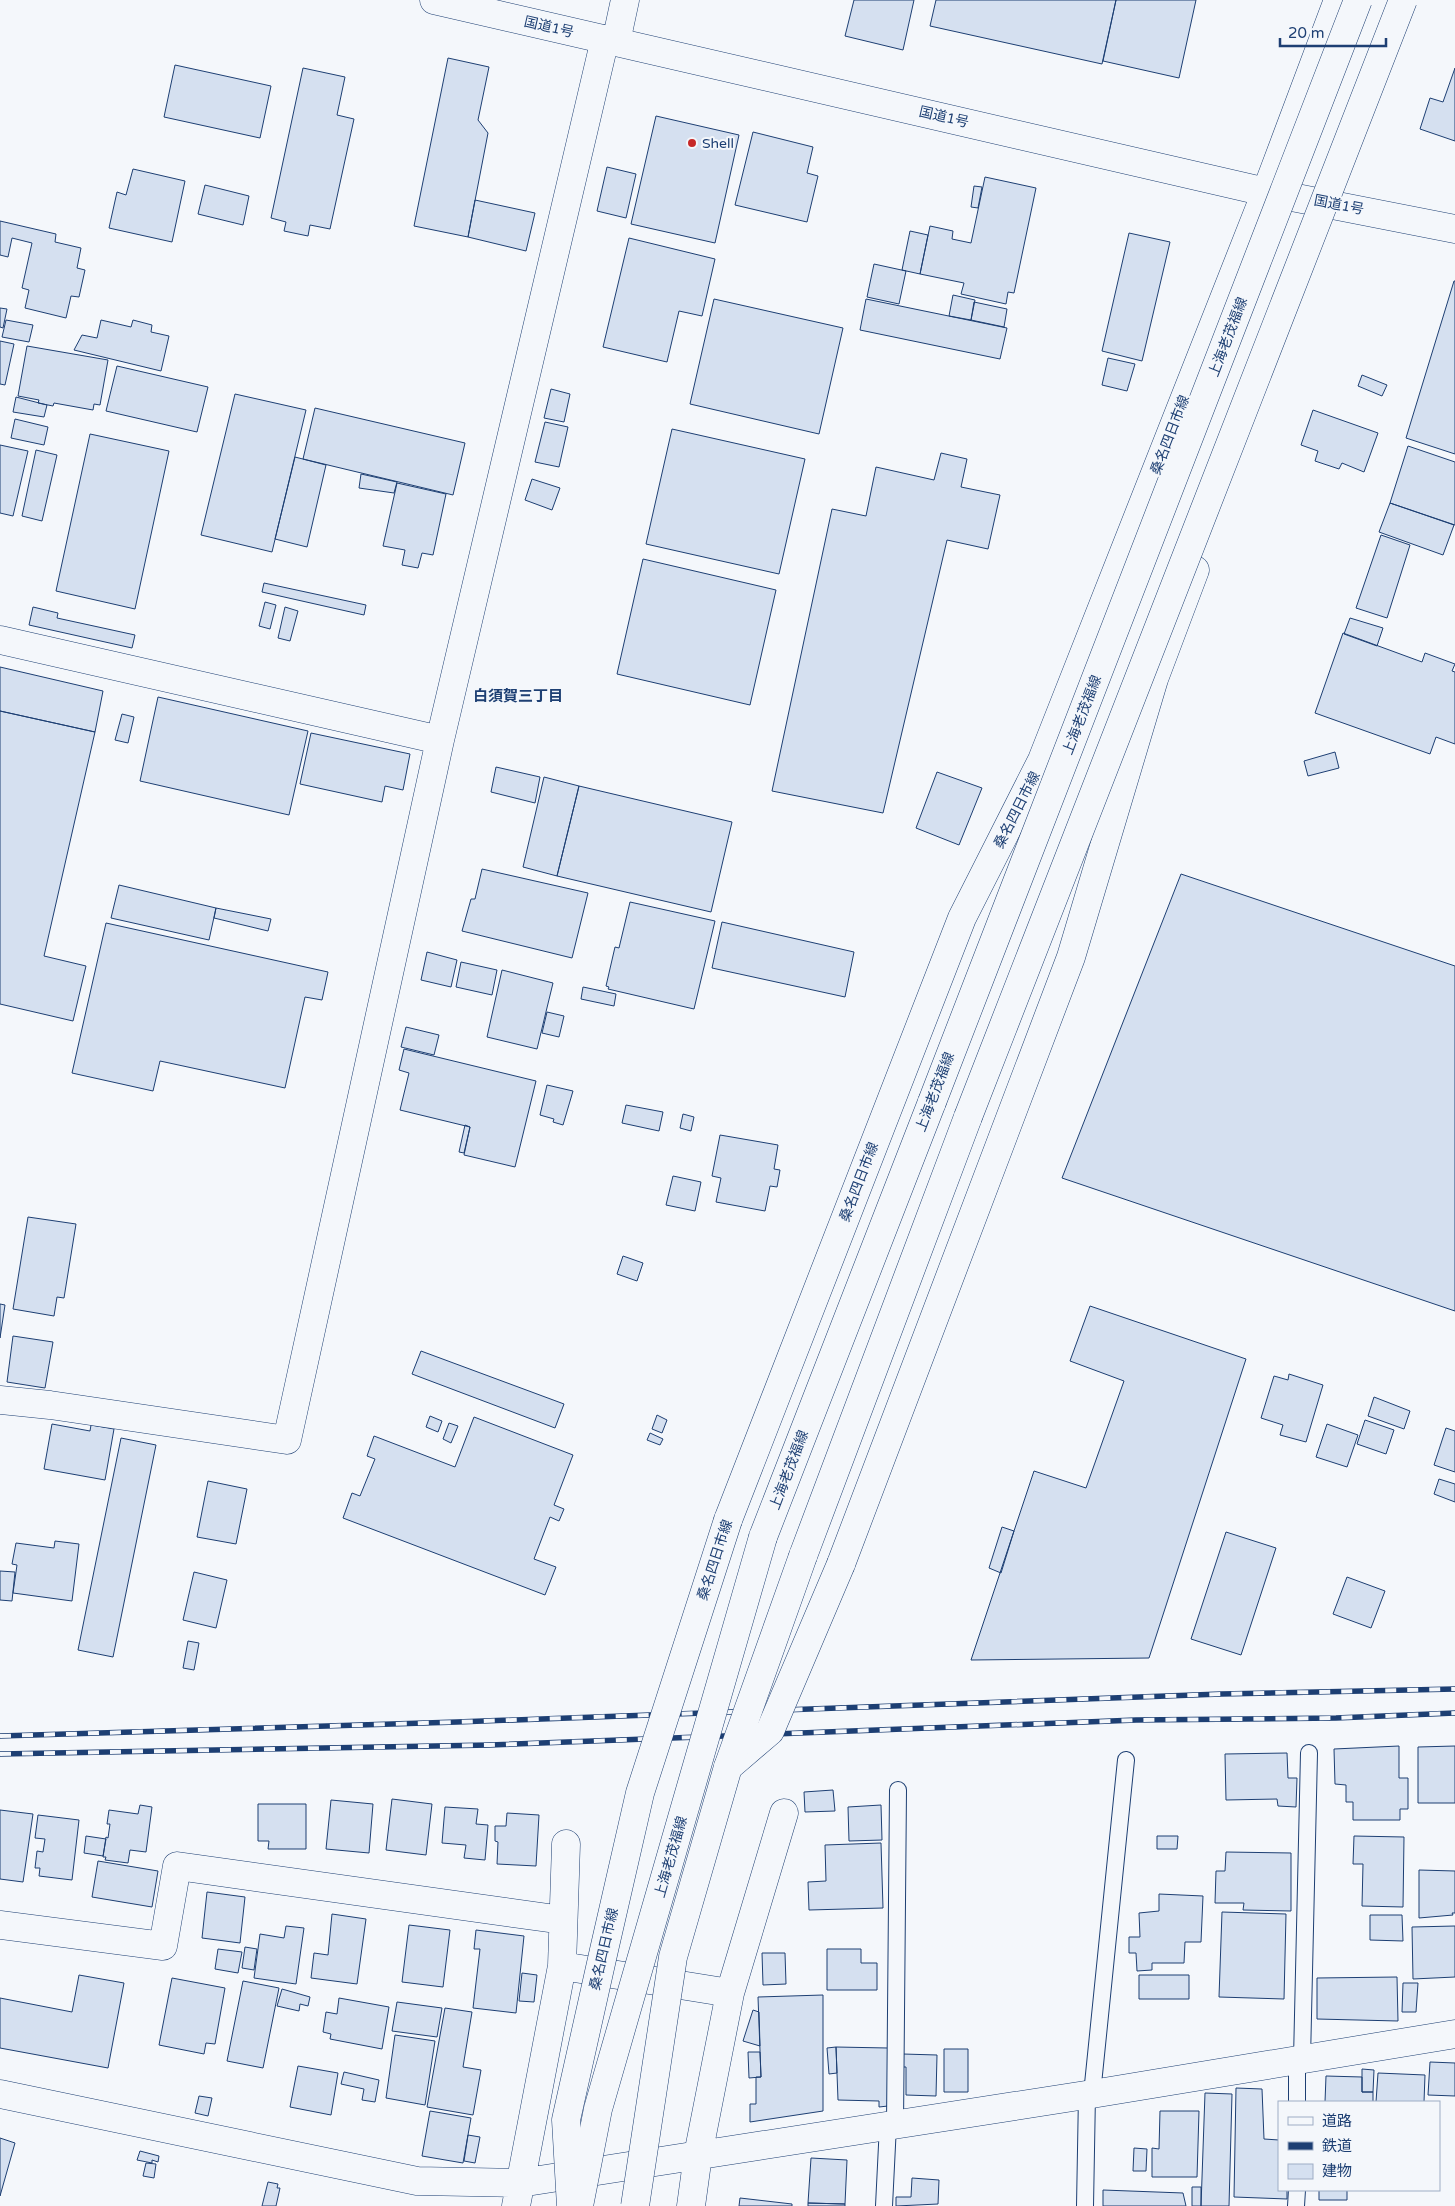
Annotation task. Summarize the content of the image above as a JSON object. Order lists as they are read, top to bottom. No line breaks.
{"streets":{"main road":["国道1号","上海老茂福線","桑名四日市線"]},"crossings":[["国道1号","桑名四日市線"]],"districts":["白須賀三丁目"],"places":["Shell"],"legend":["道路","鉄道","建物"],"scale_bar":"20 m"}
